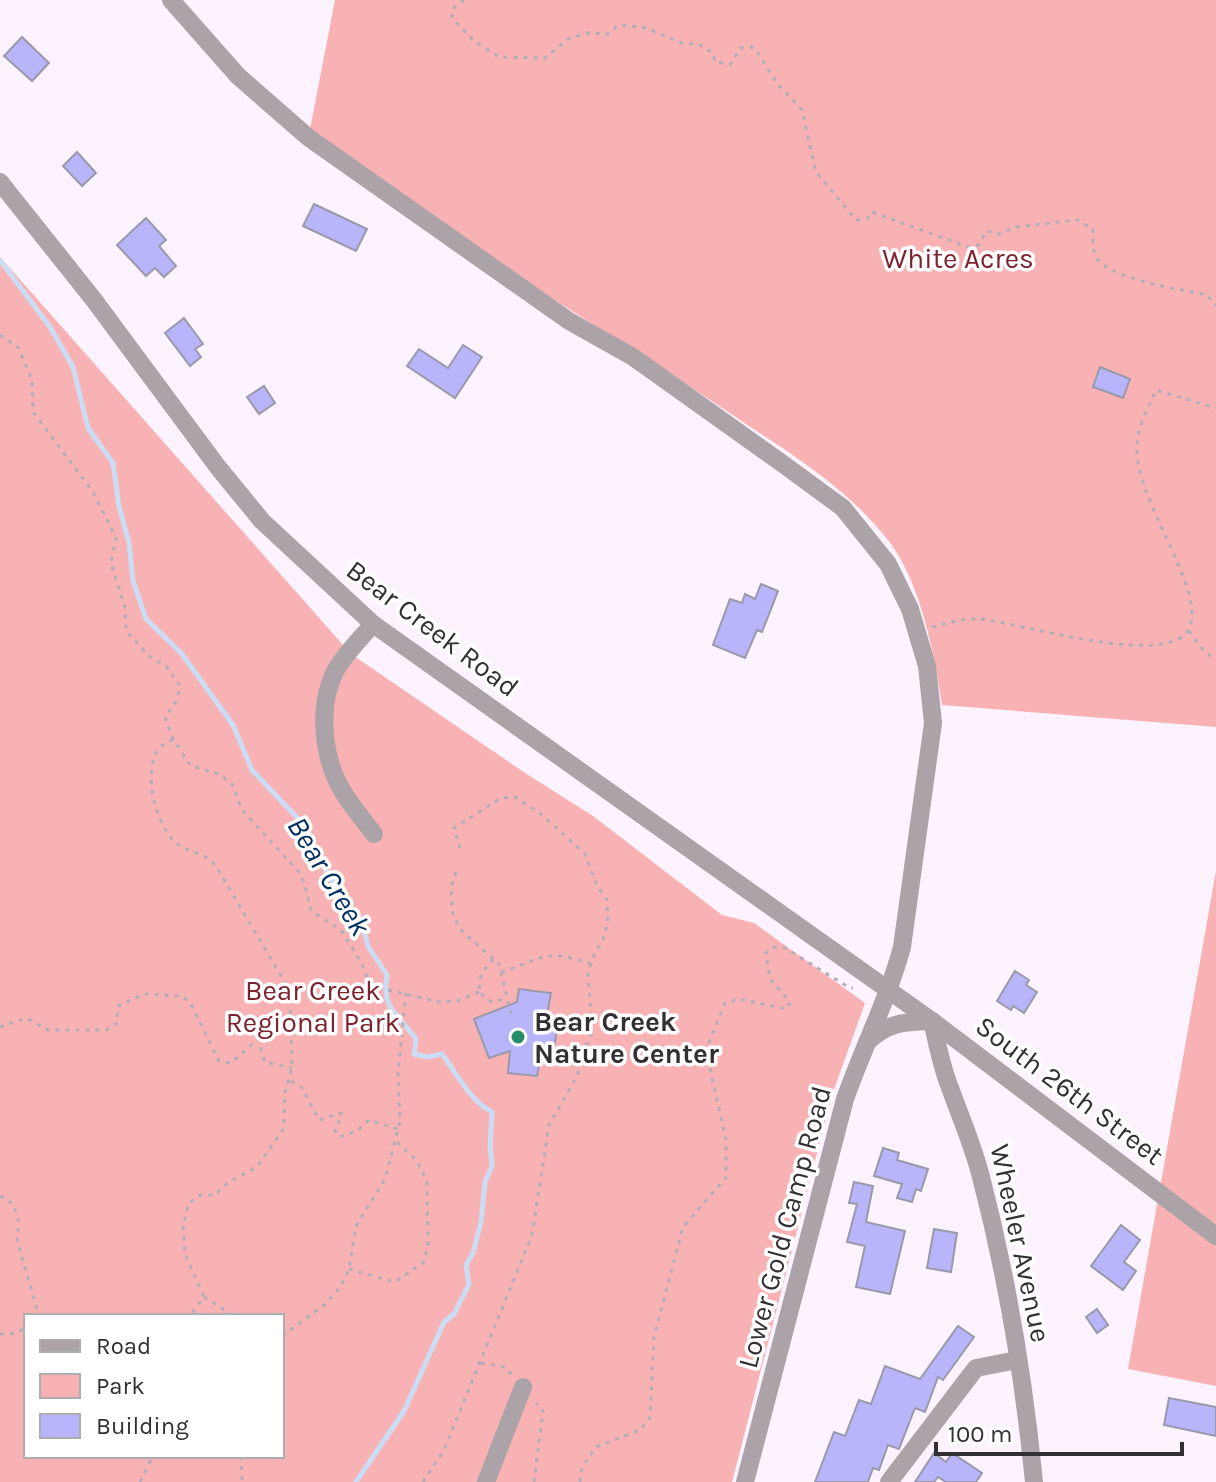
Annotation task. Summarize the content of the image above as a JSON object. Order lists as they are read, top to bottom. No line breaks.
{"streets":{"street":["Bear Creek Road","South 26th Street","Lower Gold Camp Road","Wheeler Avenue"]},"crossings":[["Bear Creek Road","South 26th Street"],["Bear Creek Road","Lower Gold Camp Road"],["South 26th Street","Lower Gold Camp Road"],["South 26th Street","Wheeler Avenue"]],"water":["Bear Creek"],"parks":["White Acres","Bear Creek Regional Park"],"places":["Bear Creek Nature Center"],"legend":["Road","Park","Building"],"scale_bar":"100 m"}
